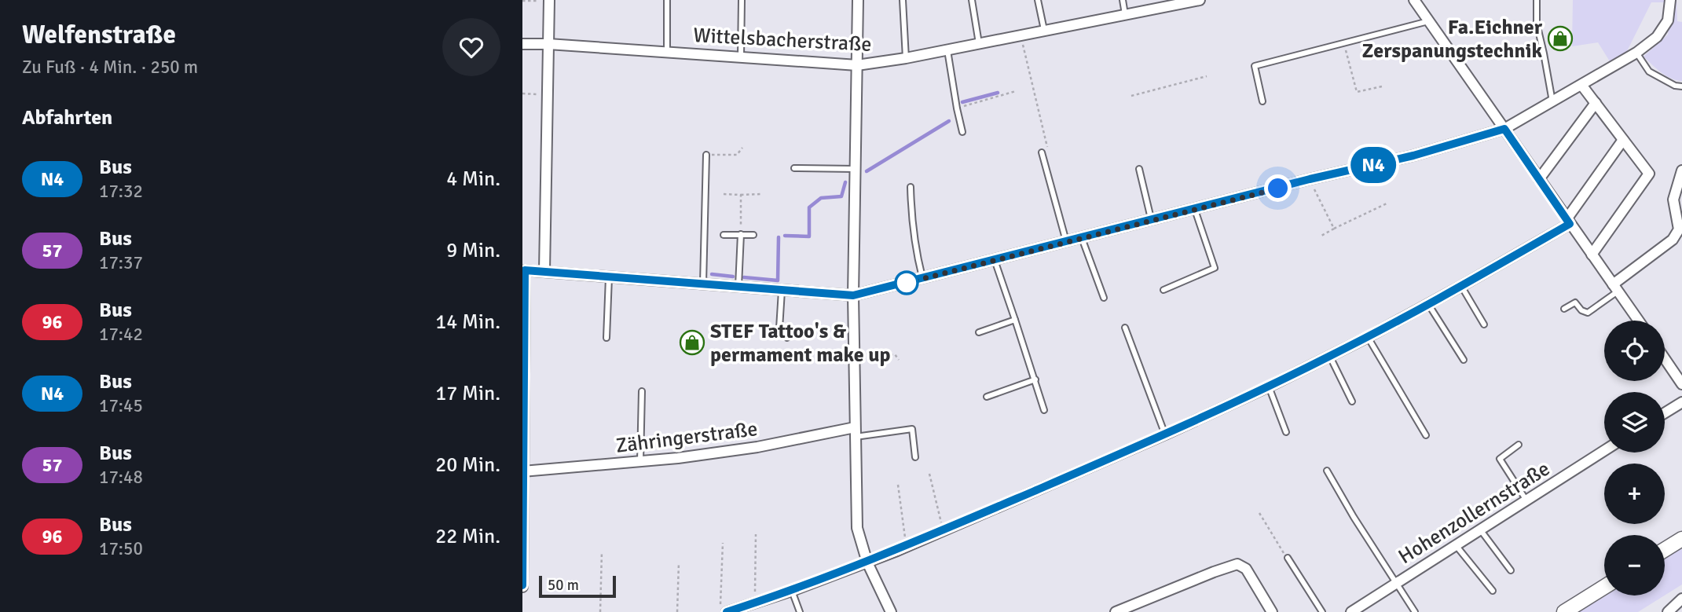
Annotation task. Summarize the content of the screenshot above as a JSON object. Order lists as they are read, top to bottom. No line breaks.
{"streets":{"street":["Wittelsbacherstraße","Zähringerstraße","Hohenzollernstraße"]},"places":{"shop":["Fa.Eichner Zerspanungstechnik","STEF Tattoo's & permament make up"]},"lines":["bus line N4"],"scale_bar":"50 m","page":{"heading":[["Welfenstraße","Zu Fuß · 4 Min. · 250 m"],"Abfahrten"],"on_map":"N4","list":[{"mark":"N4","name":"Bus","note":"17:32","value":"4 Min."},{"mark":"57","name":"Bus","note":"17:37","value":"9 Min."},{"mark":"96","name":"Bus","note":"17:42","value":"14 Min."},{"mark":"N4","name":"Bus","note":"17:45","value":"17 Min."},{"mark":"57","name":"Bus","note":"17:48","value":"20 Min."},{"mark":"96","name":"Bus","note":"17:50","value":"22 Min."}],"map_buttons":["+","−"],"scale":"50 m"}}
